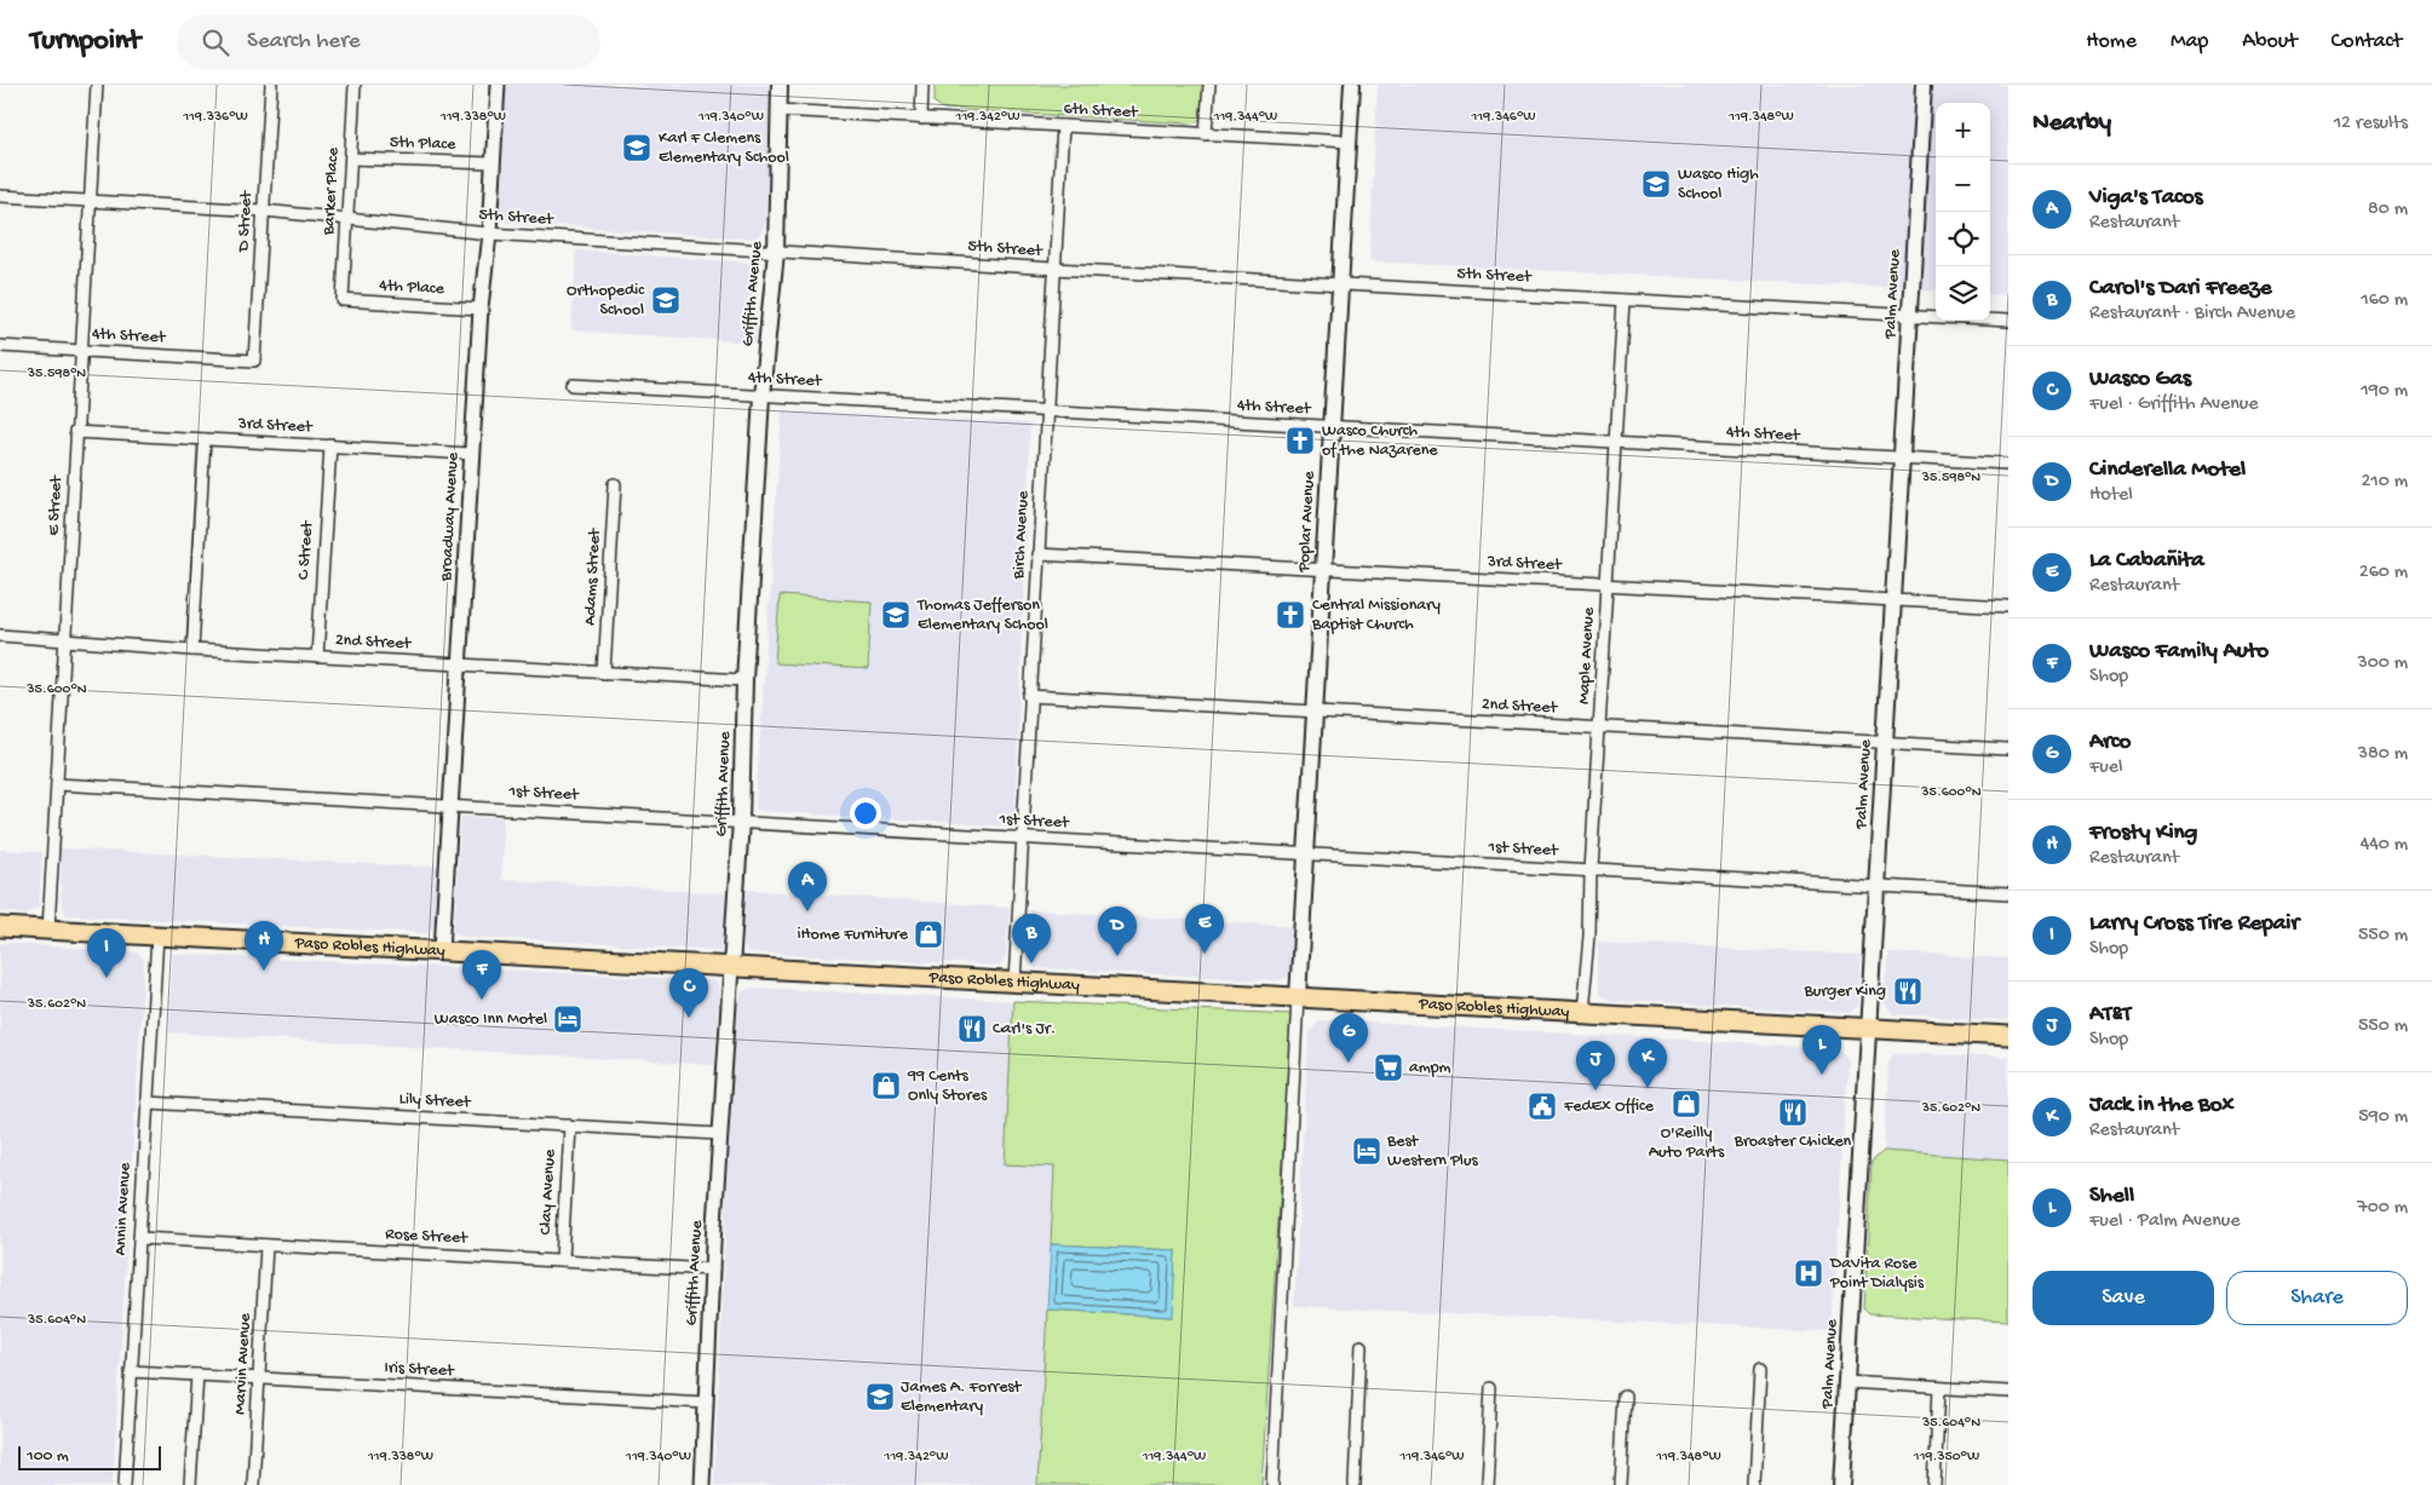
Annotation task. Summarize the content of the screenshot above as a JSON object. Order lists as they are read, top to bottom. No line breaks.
{"streets":{"highway":["Paso Robles Highway"],"main road":["Griffith Avenue","Palm Avenue","Poplar Avenue"],"street":["6th Street","5th Place","Barker Place","5th Street","D Street","4th Place","4th Street","3rd Street","E Street","Broadway Avenue","Birch Avenue","C Street","Adams Street","2nd Street","Maple Avenue","1st Street","Lily Street","Clay Avenue","Annin Avenue","Rose Street","Marvin Avenue","Iris Street"]},"crossings":[["6th Street","Griffith Avenue"],["6th Street","Poplar Avenue"],["6th Street","Birch Avenue"],["5th Place","Barker Place"],["5th Place","Broadway Avenue"],["Barker Place","5th Street"],["Barker Place","4th Place"],["5th Street","D Street"],["5th Street","Griffith Avenue"],["5th Street","Palm Avenue"],["5th Street","E Street"],["5th Street","Broadway Avenue"],["5th Street","Poplar Avenue"],["5th Street","Birch Avenue"],["5th Street","Maple Avenue"],["D Street","4th Street"],["4th Place","Broadway Avenue"],["Griffith Avenue","4th Street"],["Griffith Avenue","2nd Street"],["Griffith Avenue","1st Street"],["Griffith Avenue","Paso Robles Highway"],["Griffith Avenue","Lily Street"],["Griffith Avenue","Rose Street"],["Griffith Avenue","Iris Street"],["Palm Avenue","4th Street"],["Palm Avenue","3rd Street"],["Palm Avenue","2nd Street"],["Palm Avenue","1st Street"],["Palm Avenue","Paso Robles Highway"],["4th Street","E Street"],["4th Street","Poplar Avenue"],["4th Street","Birch Avenue"],["4th Street","Maple Avenue"],["3rd Street","E Street"],["3rd Street","Broadway Avenue"],["3rd Street","Poplar Avenue"],["3rd Street","Birch Avenue"],["3rd Street","C Street"],["3rd Street","Maple Avenue"],["E Street","2nd Street"],["E Street","1st Street"],["E Street","Paso Robles Highway"],["Broadway Avenue","2nd Street"],["Broadway Avenue","1st Street"],["Broadway Avenue","Paso Robles Highway"],["Poplar Avenue","2nd Street"],["Poplar Avenue","1st Street"],["Poplar Avenue","Paso Robles Highway"],["Birch Avenue","2nd Street"],["Birch Avenue","1st Street"],["Birch Avenue","Paso Robles Highway"],["C Street","2nd Street"],["Adams Street","2nd Street"],["2nd Street","Maple Avenue"],["Maple Avenue","1st Street"],["Maple Avenue","Paso Robles Highway"],["Paso Robles Highway","Annin Avenue"],["Lily Street","Clay Avenue"],["Lily Street","Annin Avenue"],["Clay Avenue","Rose Street"],["Annin Avenue","Rose Street"],["Annin Avenue","Iris Street"],["Rose Street","Marvin Avenue"],["Marvin Avenue","Iris Street"]],"places":{"school or university":["Karl F Clemens Elementary School","Wasco High School","Orthopedic School","Thomas Jefferson Elementary School","James A. Forrest Elementary"],"church":["Wasco Church of the Nazarene","Central Missionary Baptist Church"],"shop":["iHome Furniture","99 Cents Only Stores","O'Reilly Auto Parts"],"restaurant":["Burger King","Carl's Jr.","Broaster Chicken"],"hotel":["Wasco Inn Motel","Best Western Plus"],"supermarket":["ampm"],"public building":["FedEx Office"],"hospital":["DaVita Rose Point Dialysis"]},"scale_bar":"100 m","page":{"header":"Turnpoint","search":"Search here","nav":["Home","Map","About","Contact"],"heading":["Nearby","12 results"],"map_buttons":["+","−"],"list":[{"mark":"A","name":"Viga's Tacos","note":"Restaurant","value":"80 m"},{"mark":"B","name":"Carol's Dari Freeze","note":"Restaurant · Birch Avenue","value":"160 m"},{"mark":"C","name":"Wasco Gas","note":"Fuel · Griffith Avenue","value":"190 m"},{"mark":"D","name":"Cinderella Motel","note":"Hotel","value":"210 m"},{"mark":"E","name":"La Cabañita","note":"Restaurant","value":"260 m"},{"mark":"F","name":"Wasco Family Auto","note":"Shop","value":"300 m"},{"mark":"G","name":"Arco","note":"Fuel","value":"380 m"},{"mark":"H","name":"Frosty King","note":"Restaurant","value":"440 m"},{"mark":"I","name":"Larry Cross Tire Repair","note":"Shop","value":"550 m"},{"mark":"J","name":"AT&T","note":"Shop","value":"550 m"},{"mark":"K","name":"Jack in the Box","note":"Restaurant","value":"590 m"},{"mark":"L","name":"Shell","note":"Fuel · Palm Avenue","value":"700 m"}],"pins":["A","E","D","B","H","I","F","C","G","L","K","J"],"buttons":["Save","Share"],"scale":"100 m"},"coordinates":["119.338°W","119.340°W","119.344°W","119.346°W","119.336°W","119.342°W","119.348°W","35.598°N","35.600°N","35.602°N","35.604°N","119.350°W"]}
